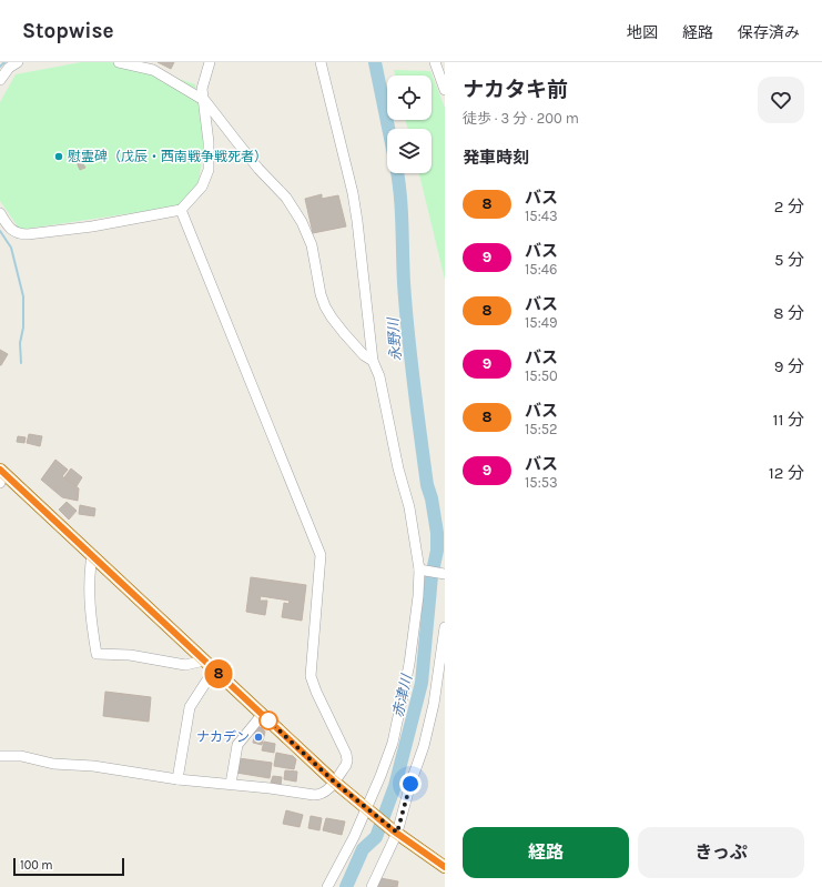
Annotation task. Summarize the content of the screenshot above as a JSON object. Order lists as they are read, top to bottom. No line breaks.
{"water":["永野川","赤津川"],"places":["慰霊碑（戊辰・西南戦争戦死者）","ナカデン"],"lines":["bus line 8"],"scale_bar":"100 m","page":{"header":"Stopwise","nav":["地図","経路","保存済み"],"on_map":"8","heading":[["ナカタキ前","徒歩 · 3 分 · 200 m"],"発車時刻"],"list":[{"mark":"8","name":"バス","note":"15:43","value":"2 分"},{"mark":"9","name":"バス","note":"15:46","value":"5 分"},{"mark":"8","name":"バス","note":"15:49","value":"8 分"},{"mark":"9","name":"バス","note":"15:50","value":"9 分"},{"mark":"8","name":"バス","note":"15:52","value":"11 分"},{"mark":"9","name":"バス","note":"15:53","value":"12 分"}],"buttons":["経路","きっぷ"],"scale":"100 m"}}
